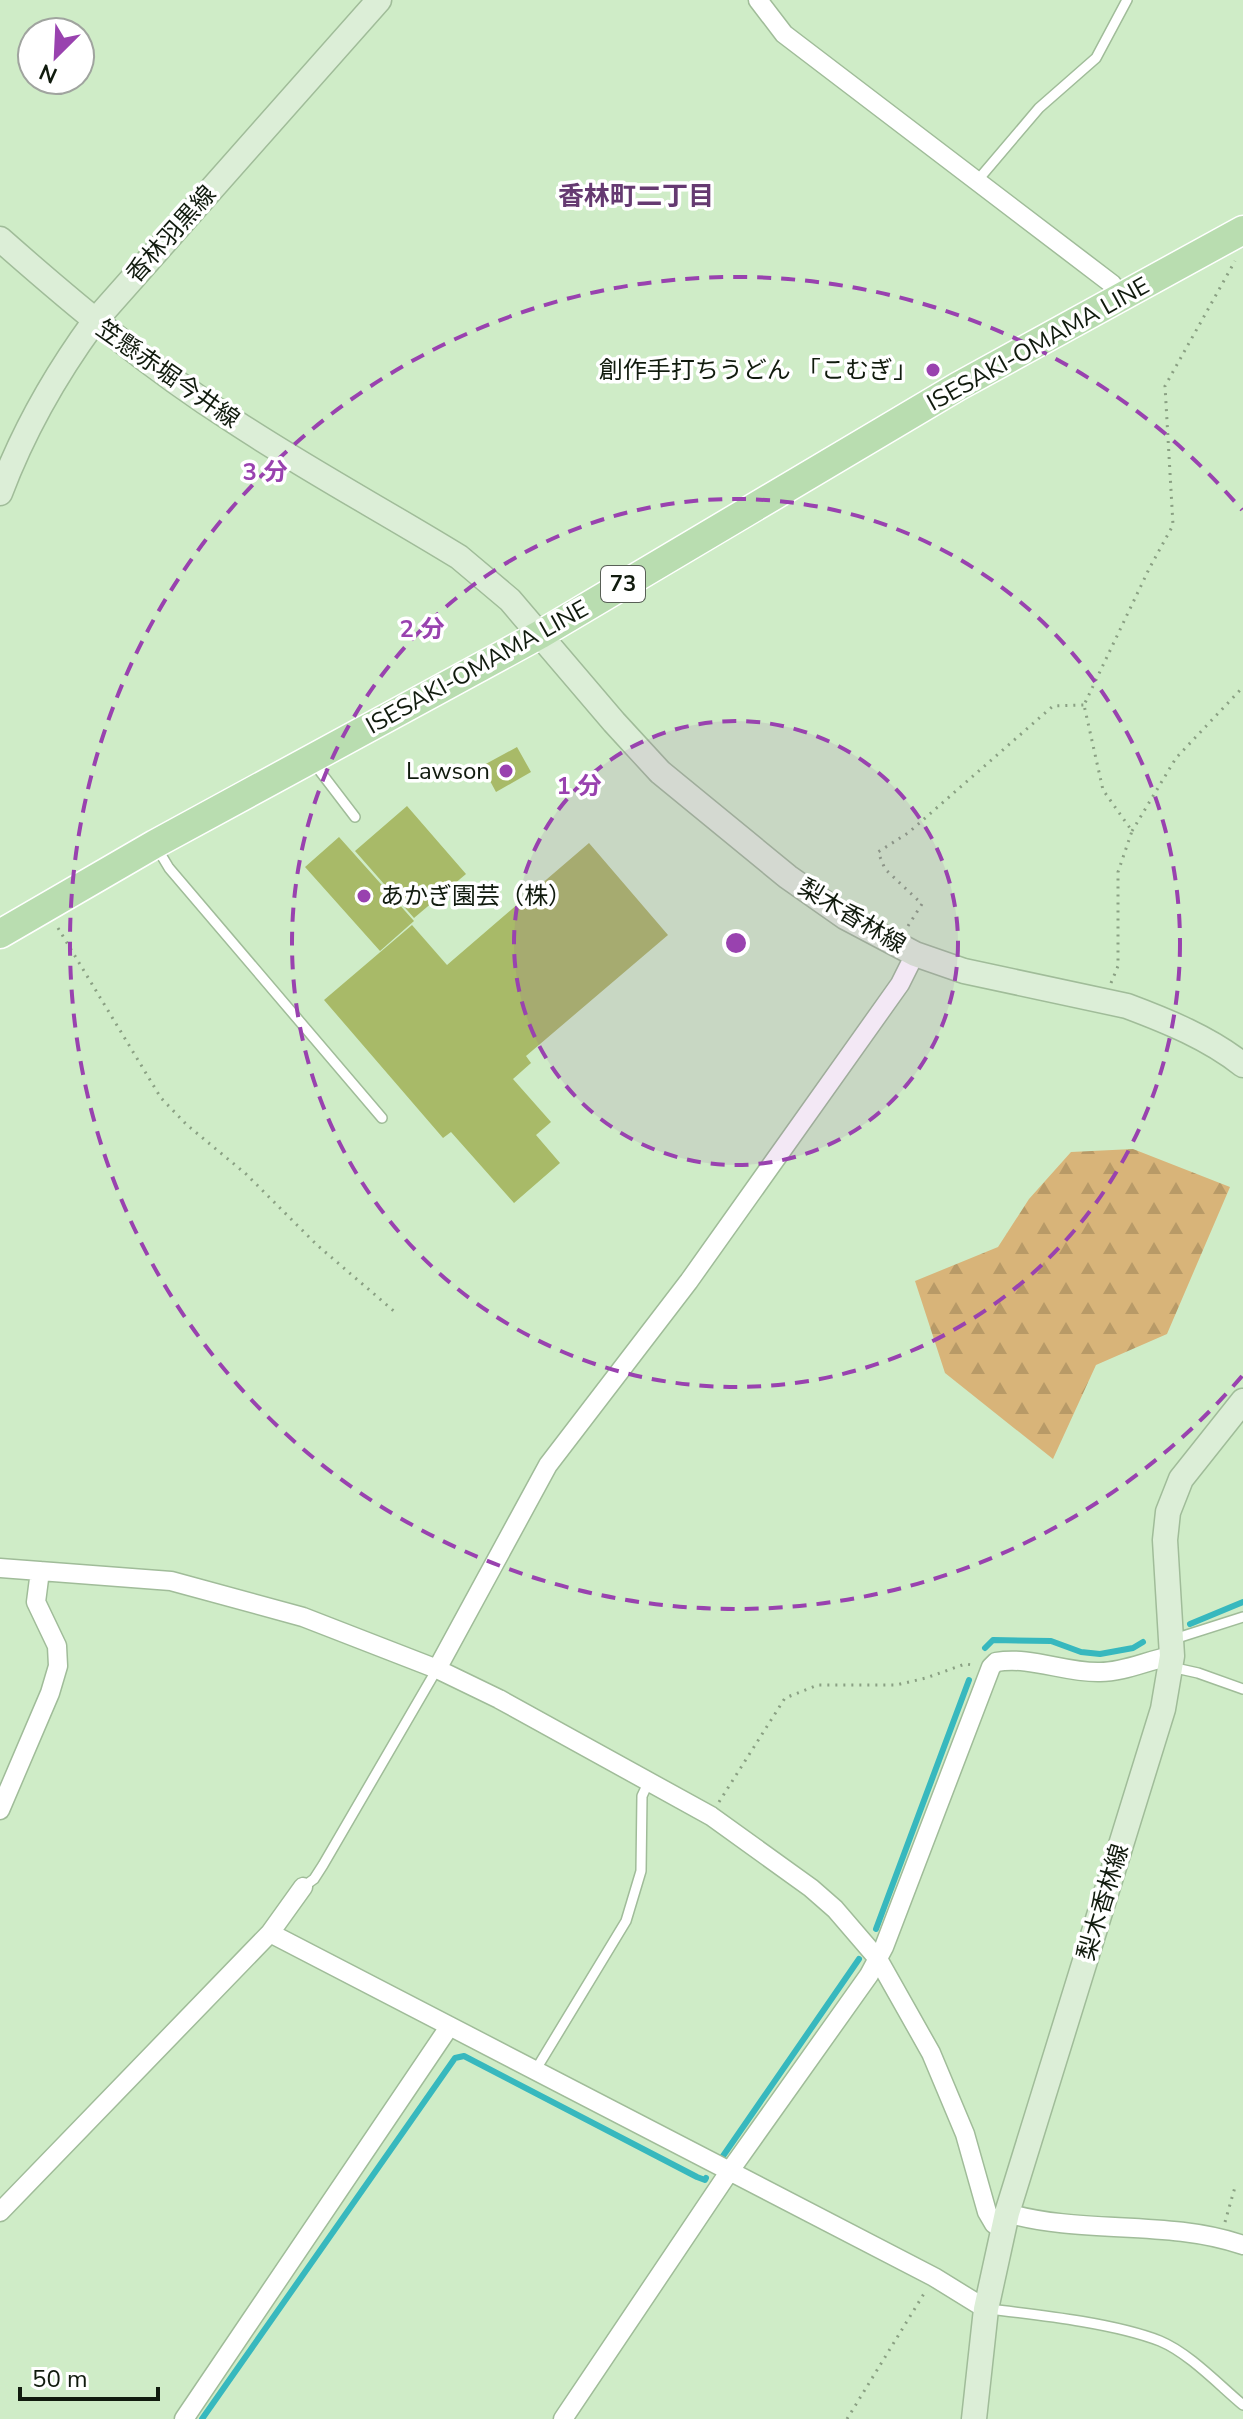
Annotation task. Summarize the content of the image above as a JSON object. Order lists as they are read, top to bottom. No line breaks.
{"streets":{"main road":["香林羽黒線","ISESAKI-OMAMA LINE","笠懸赤堀今井線","73","梨木香林線"]},"crossings":[["香林羽黒線","笠懸赤堀今井線"],["ISESAKI-OMAMA LINE","笠懸赤堀今井線"],["ISESAKI-OMAMA LINE","梨木香林線"],["笠懸赤堀今井線","梨木香林線"]],"districts":["香林町二丁目"],"places":["創作手打ちうどん 「こむぎ」","Lawson","あかぎ園芸（株）"],"scale_bar":"50 m","north":"bottom left","rings":["3 分","2 分","1 分"]}
